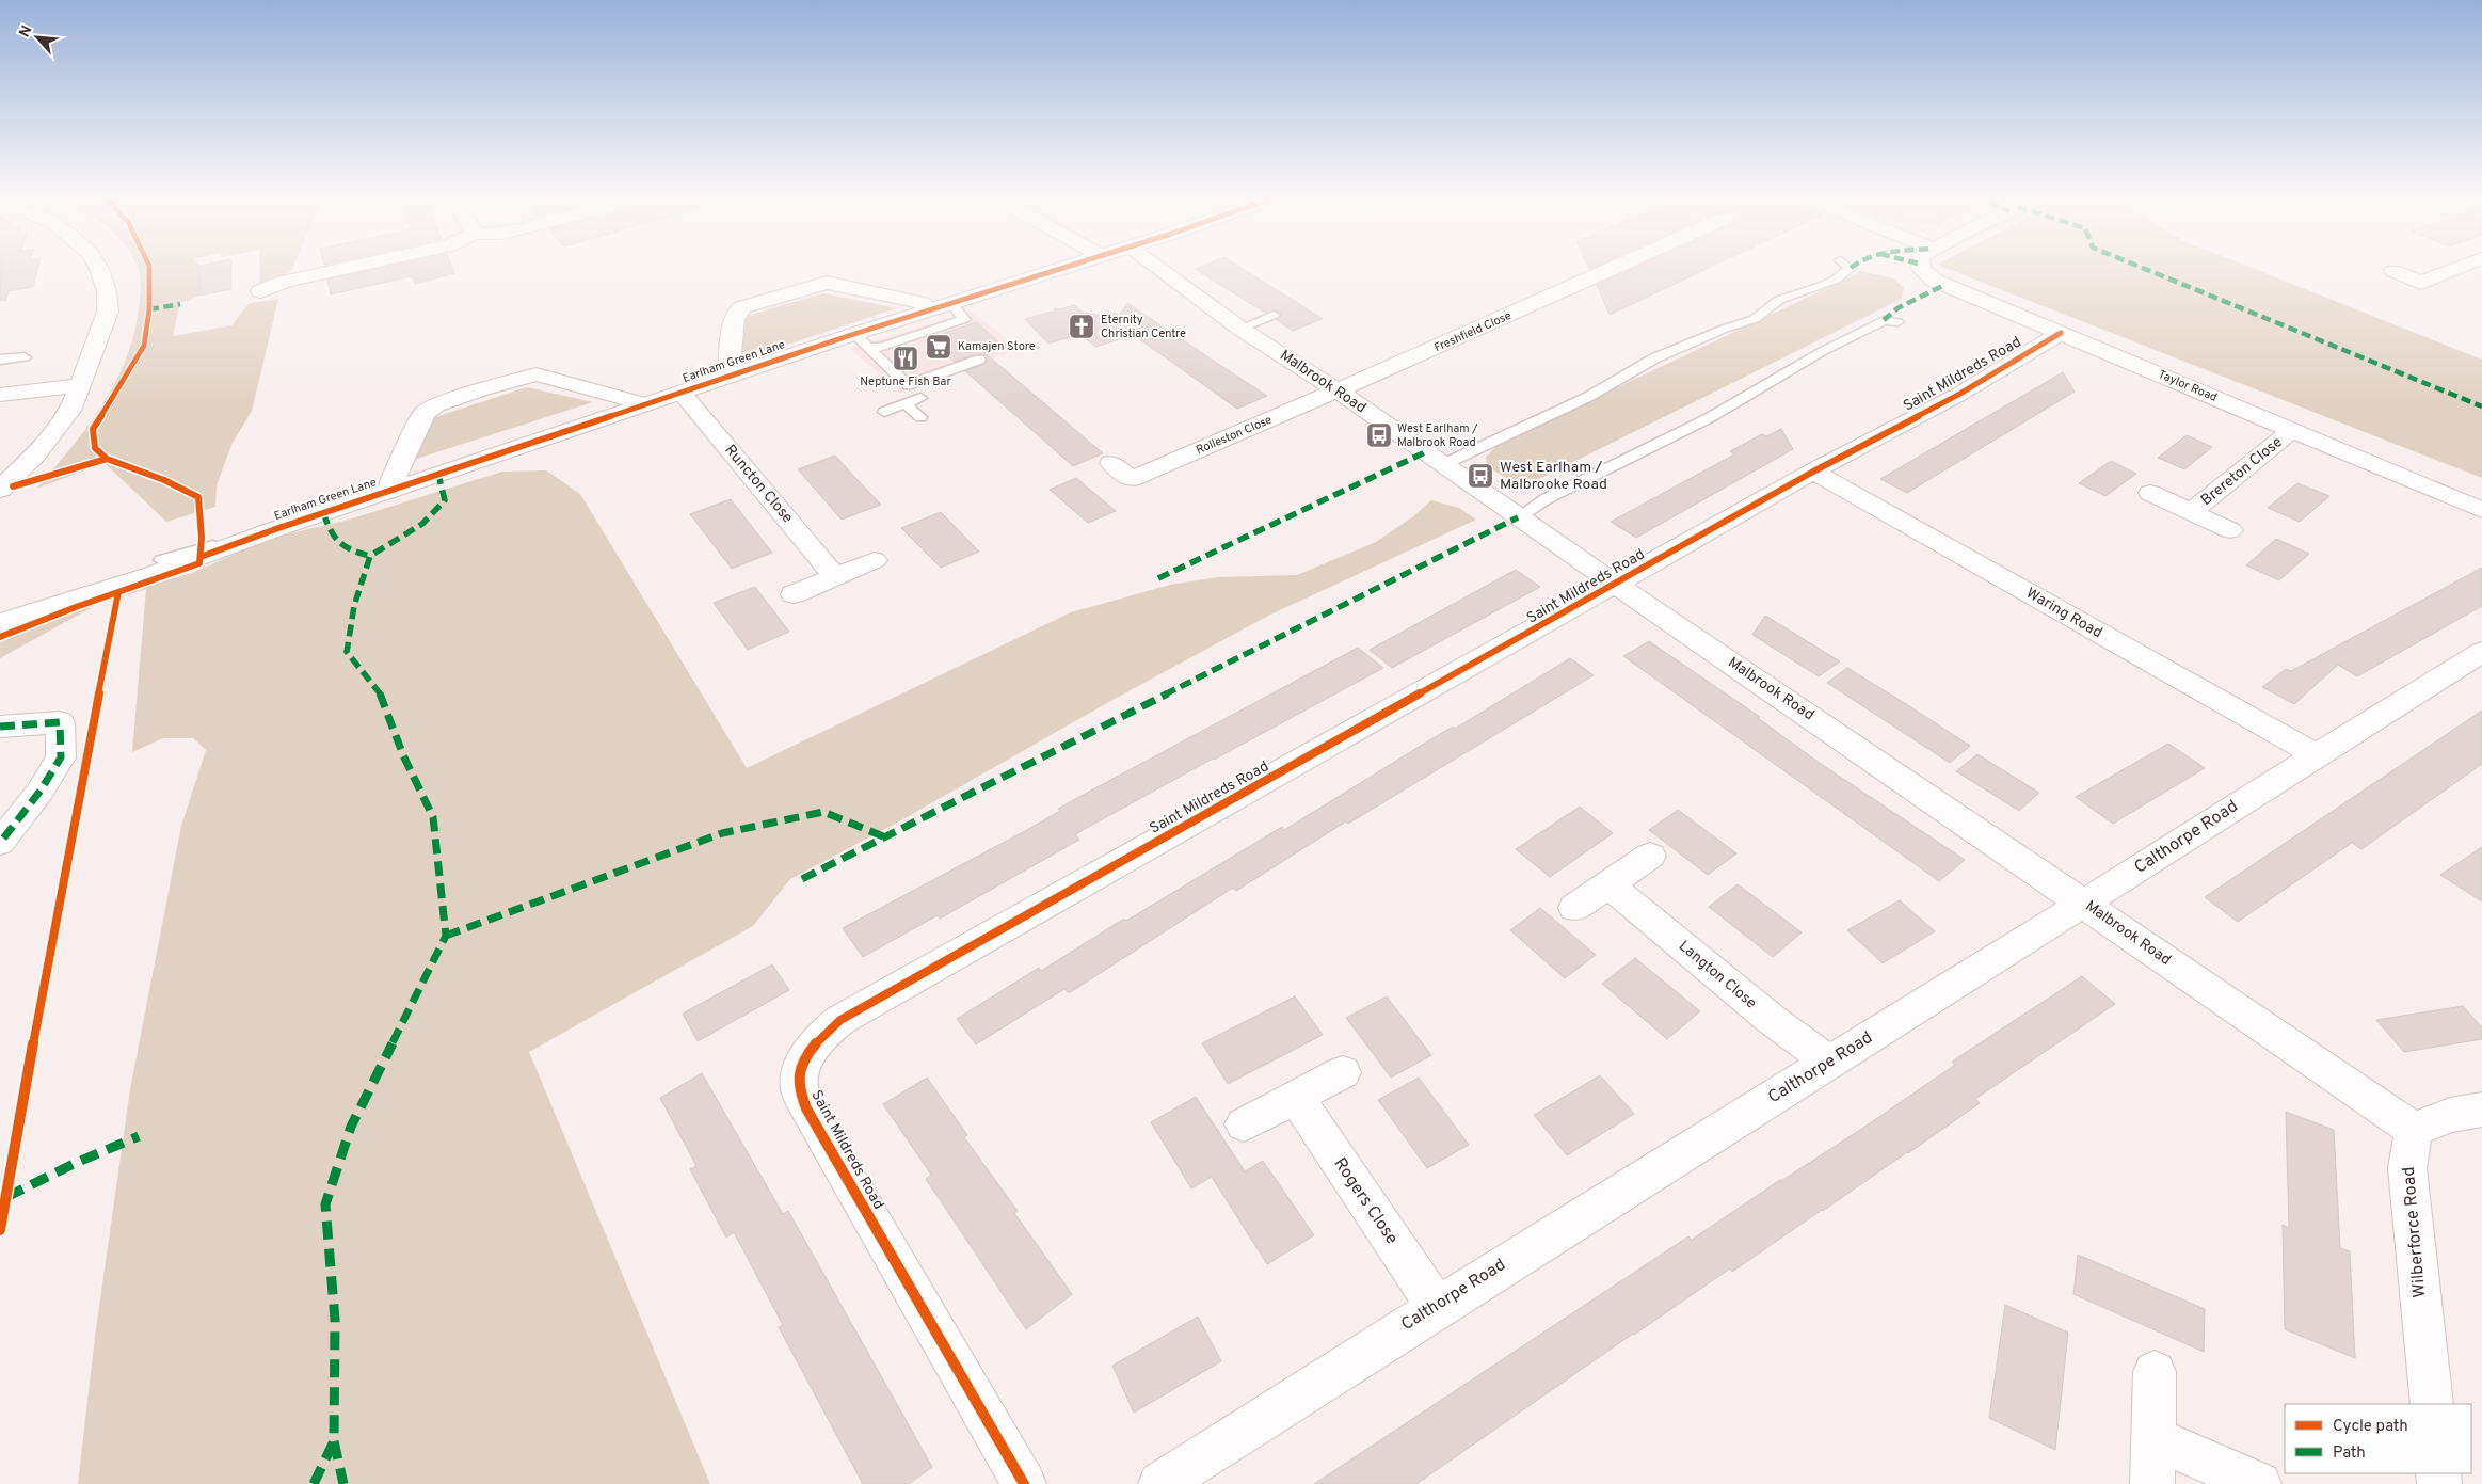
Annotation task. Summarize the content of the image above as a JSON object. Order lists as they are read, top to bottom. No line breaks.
{"streets":{"street":["Freshfield Close","Earlham Green Lane","Saint Mildreds Road","Malbrook Road","Taylor Road","Rolleston Close","Brereton Close","Runcton Close","Waring Road","Calthorpe Road","Langton Close","Rogers Close","Wilberforce Road"]},"crossings":[["Freshfield Close","Malbrook Road"],["Freshfield Close","Rolleston Close"],["Earlham Green Lane","Runcton Close"],["Saint Mildreds Road","Malbrook Road"],["Saint Mildreds Road","Taylor Road"],["Saint Mildreds Road","Waring Road"],["Malbrook Road","Rolleston Close"],["Malbrook Road","Calthorpe Road"],["Malbrook Road","Wilberforce Road"],["Taylor Road","Brereton Close"],["Waring Road","Calthorpe Road"],["Calthorpe Road","Langton Close"],["Calthorpe Road","Rogers Close"]],"places":{"church":["Eternity Christian Centre"],"supermarket":["Kamajen Store"],"restaurant":["Neptune Fish Bar"],"bus stop":["West Earlham / Malbrook Road","West Earlham / Malbrooke Road"]},"legend":["Cycle path","Path"],"north":"top left"}
